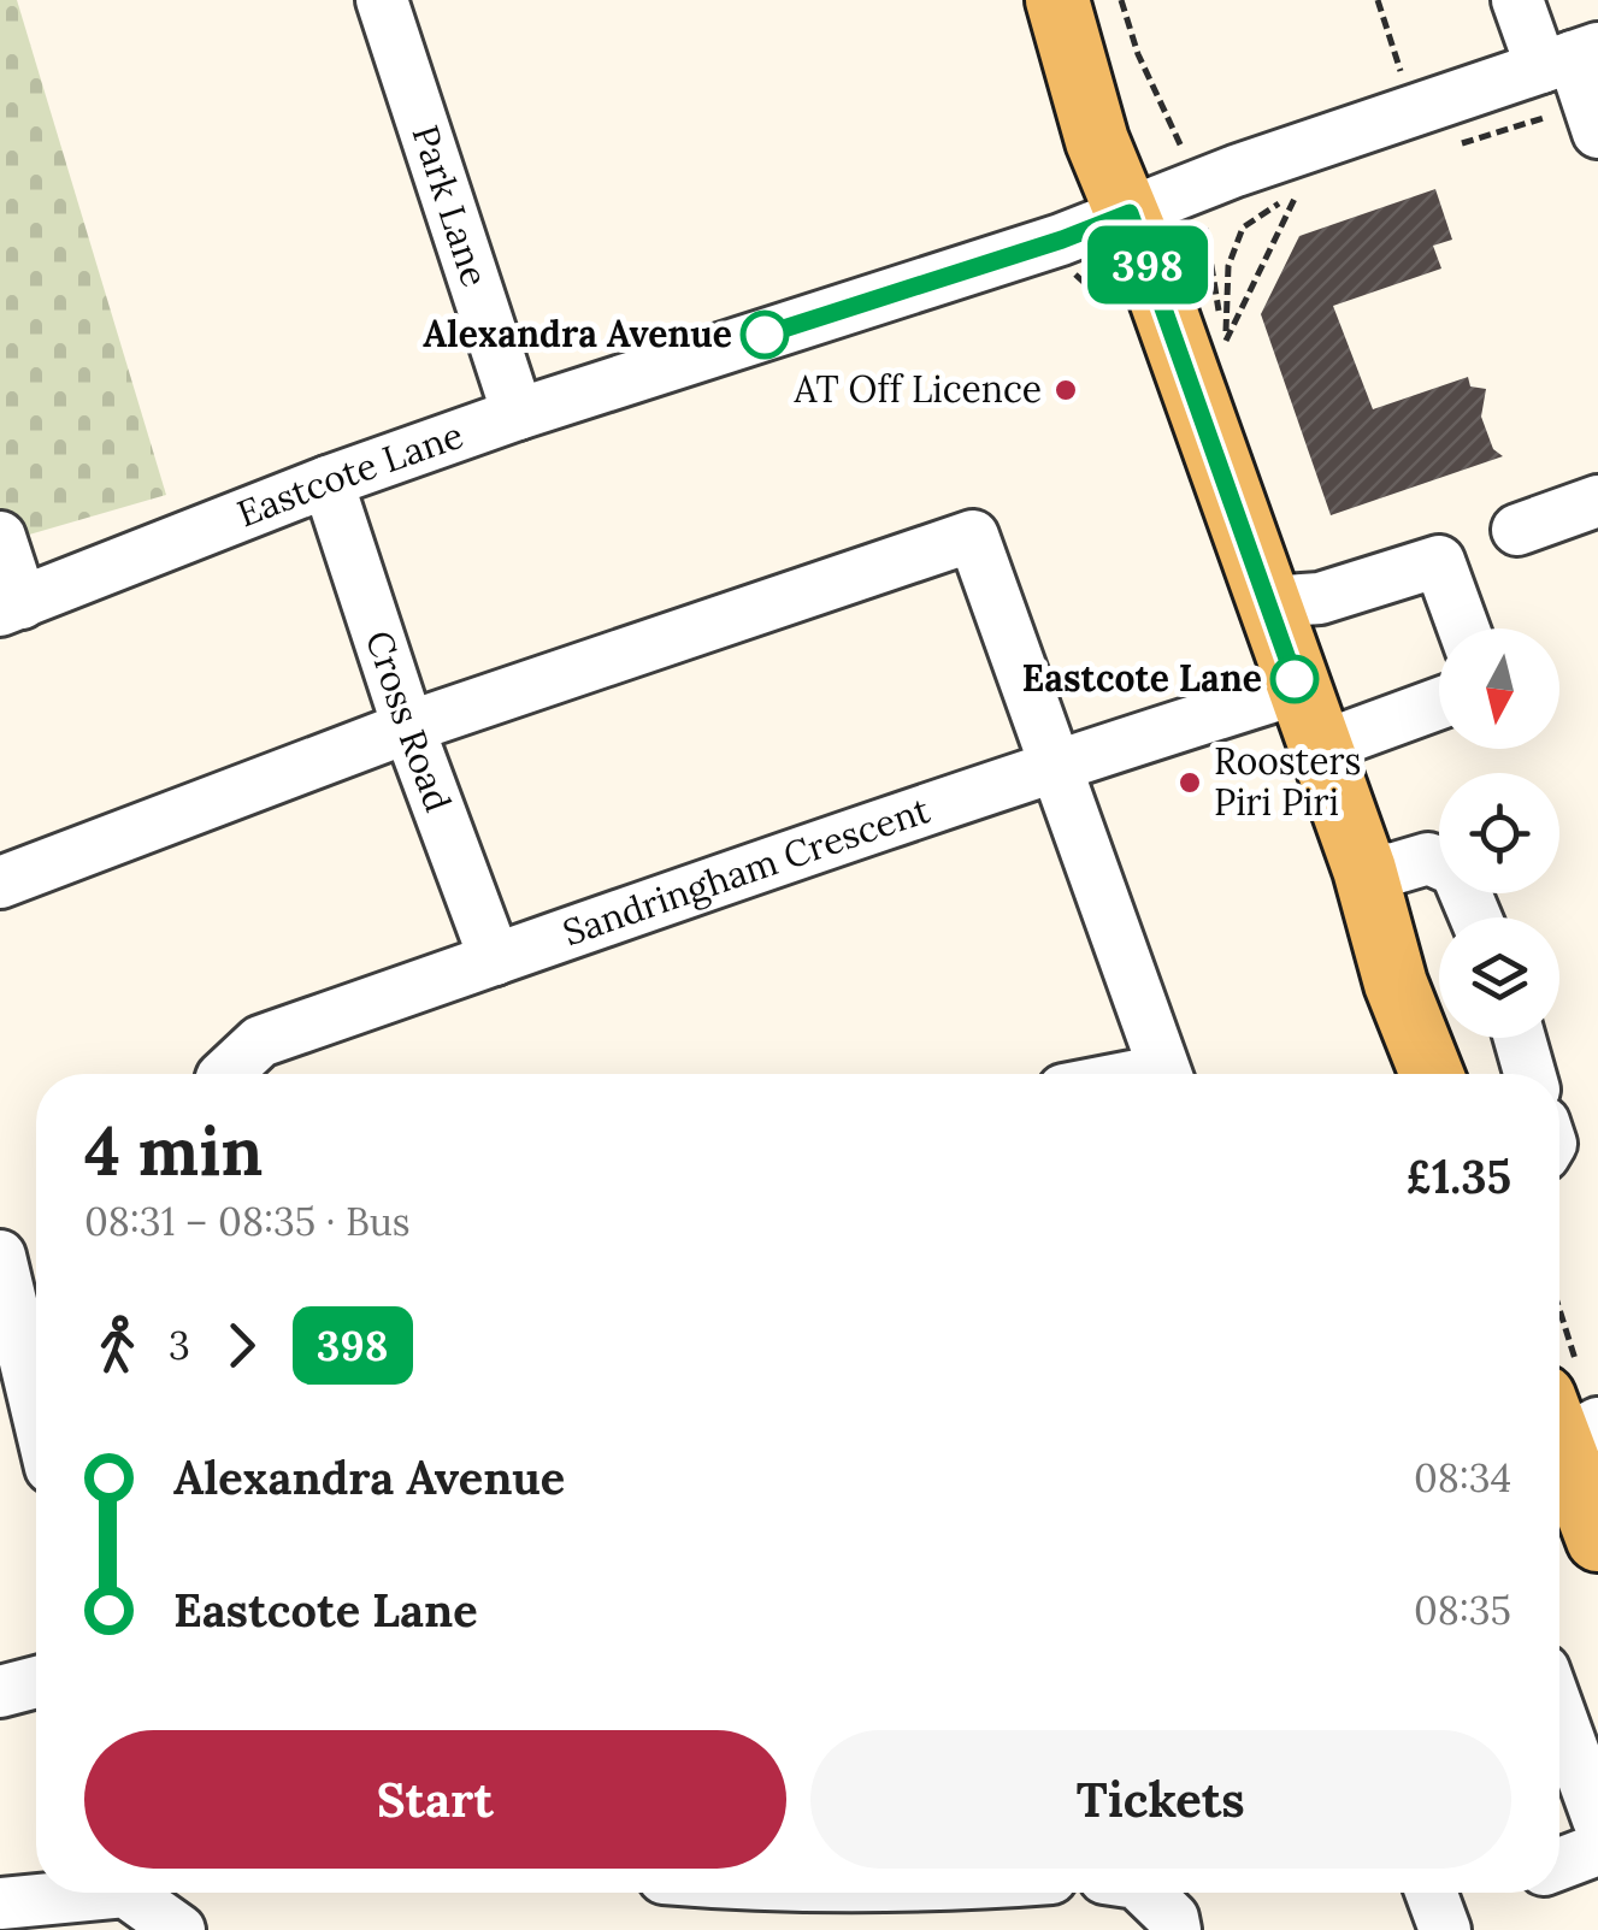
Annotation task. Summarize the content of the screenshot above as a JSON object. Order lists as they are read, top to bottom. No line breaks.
{"streets":{"street":["Park Lane","Eastcote Lane","Cross Road","Sandringham Crescent"]},"crossings":[["Park Lane","Eastcote Lane"],["Eastcote Lane","Cross Road"],["Cross Road","Sandringham Crescent"]],"places":["Alexandra Avenue","AT Off Licence","Eastcote Lane","Roosters Piri Piri"],"lines":["bus line 398"],"north":"bottom","page":{"on_map":"398","heading":["4 min","08:31 – 08:35 · Bus","£1.35"],"legs":["3","398"],"list":[{"name":"Alexandra Avenue","value":"08:34"},{"name":"Eastcote Lane","value":"08:35"}],"buttons":["Start","Tickets"]}}
